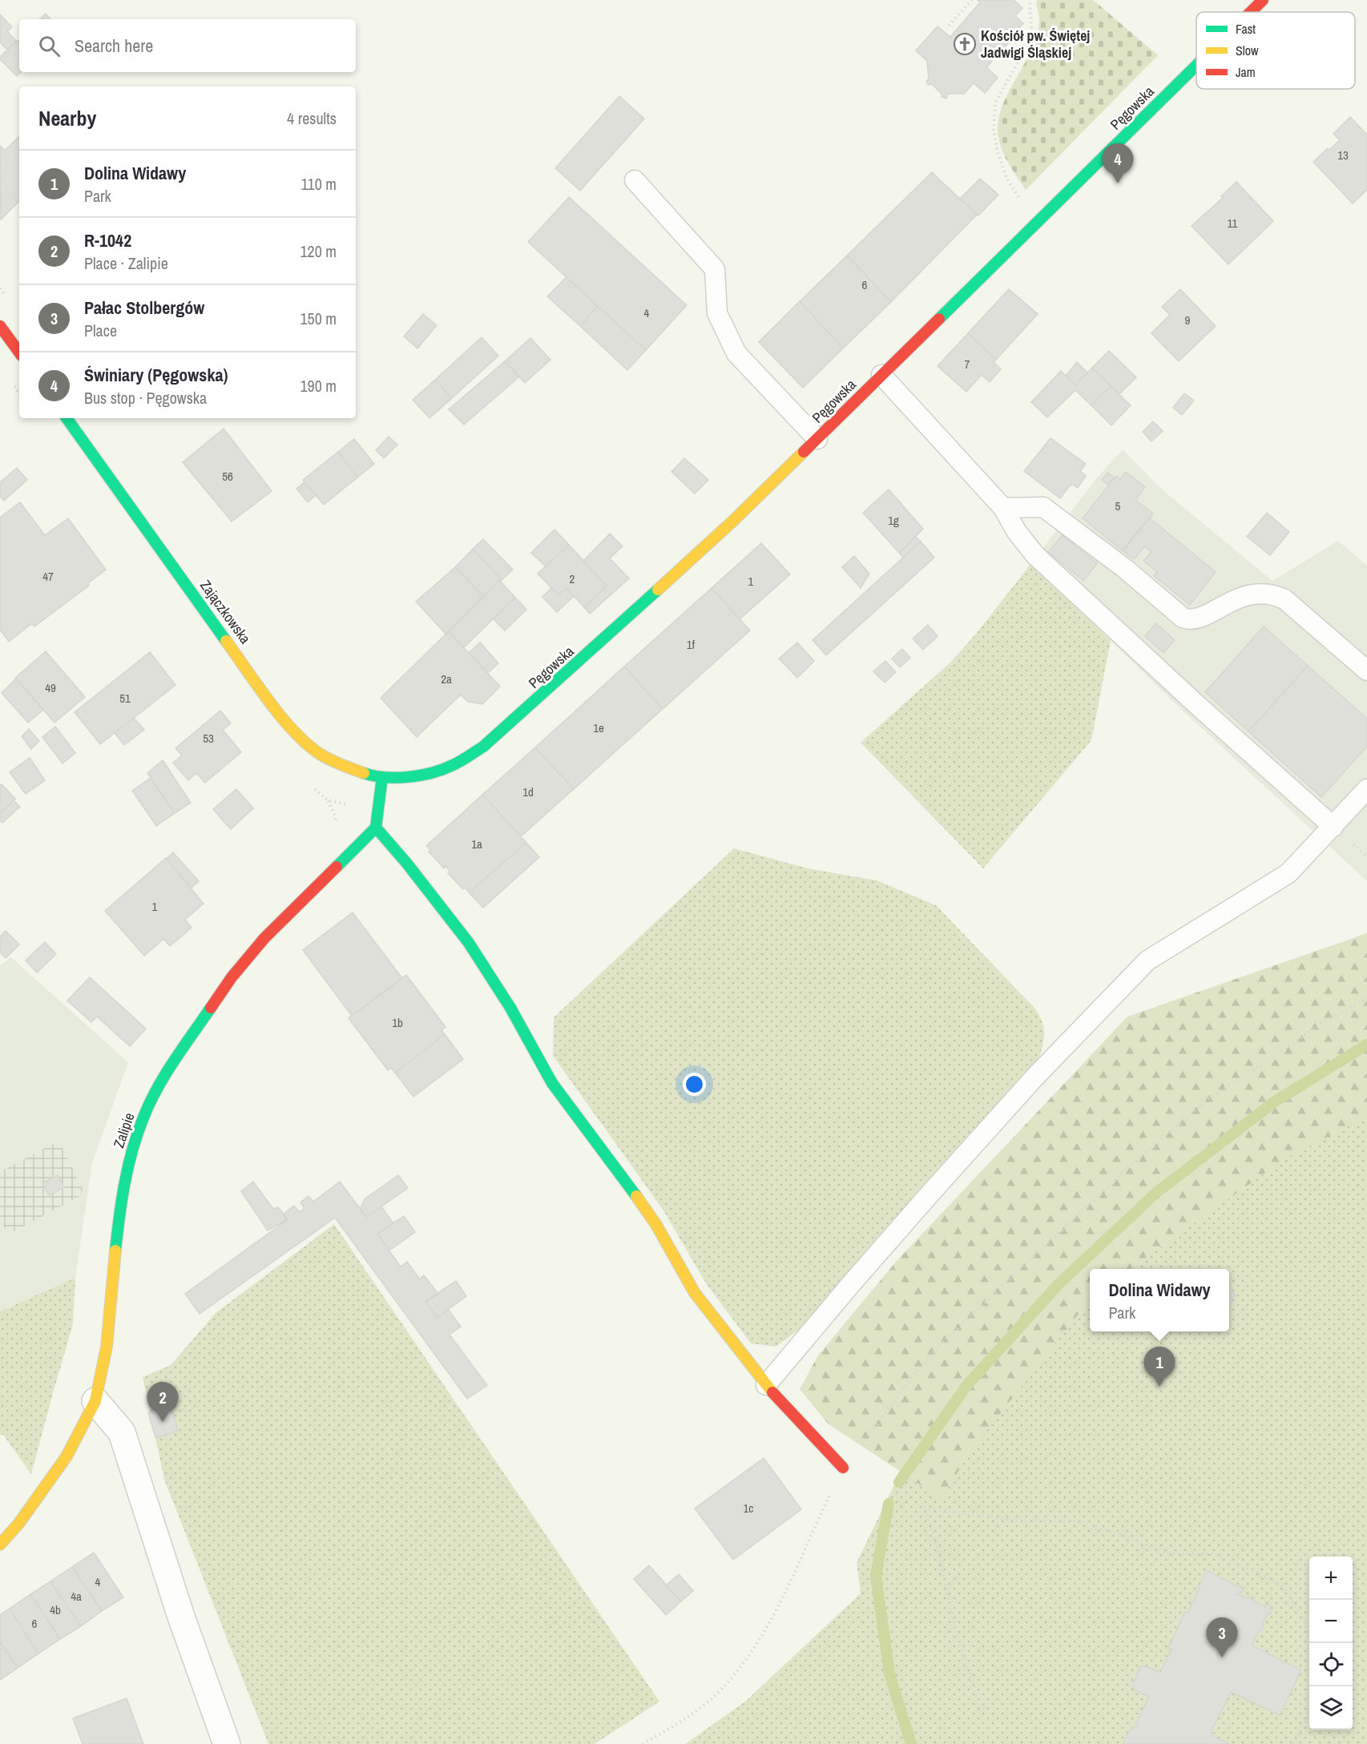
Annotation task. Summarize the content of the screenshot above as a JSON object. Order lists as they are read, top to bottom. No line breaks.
{"streets":{"main road":["Pęgowska","Zajączkowska","Zalipie"]},"crossings":[["Pęgowska","Zajączkowska"]],"places":{"church":["Kościół pw. Świętej Jadwigi Śląskiej"]},"house_numbers":["13","11","6","4","9","7","56","5","1g","47","2","1","1f","2a","49","51","1e","53","1d","1a","1","1b","1c","4","4a","4b","6"],"legend":["Fast","Slow","Jam"],"page":{"search":"Search here","heading":["Nearby","4 results"],"pins":["4","1","2","3"],"list":[{"mark":"1","name":"Dolina Widawy","note":"Park","value":"110 m"},{"mark":"2","name":"R-1042","note":"Place · Zalipie","value":"120 m"},{"mark":"3","name":"Pałac Stolbergów","note":"Place","value":"150 m"},{"mark":"4","name":"Świniary (Pęgowska)","note":"Bus stop · Pęgowska","value":"190 m"}],"popup":["Dolina Widawy","Park"],"map_buttons":["+","−"]}}
